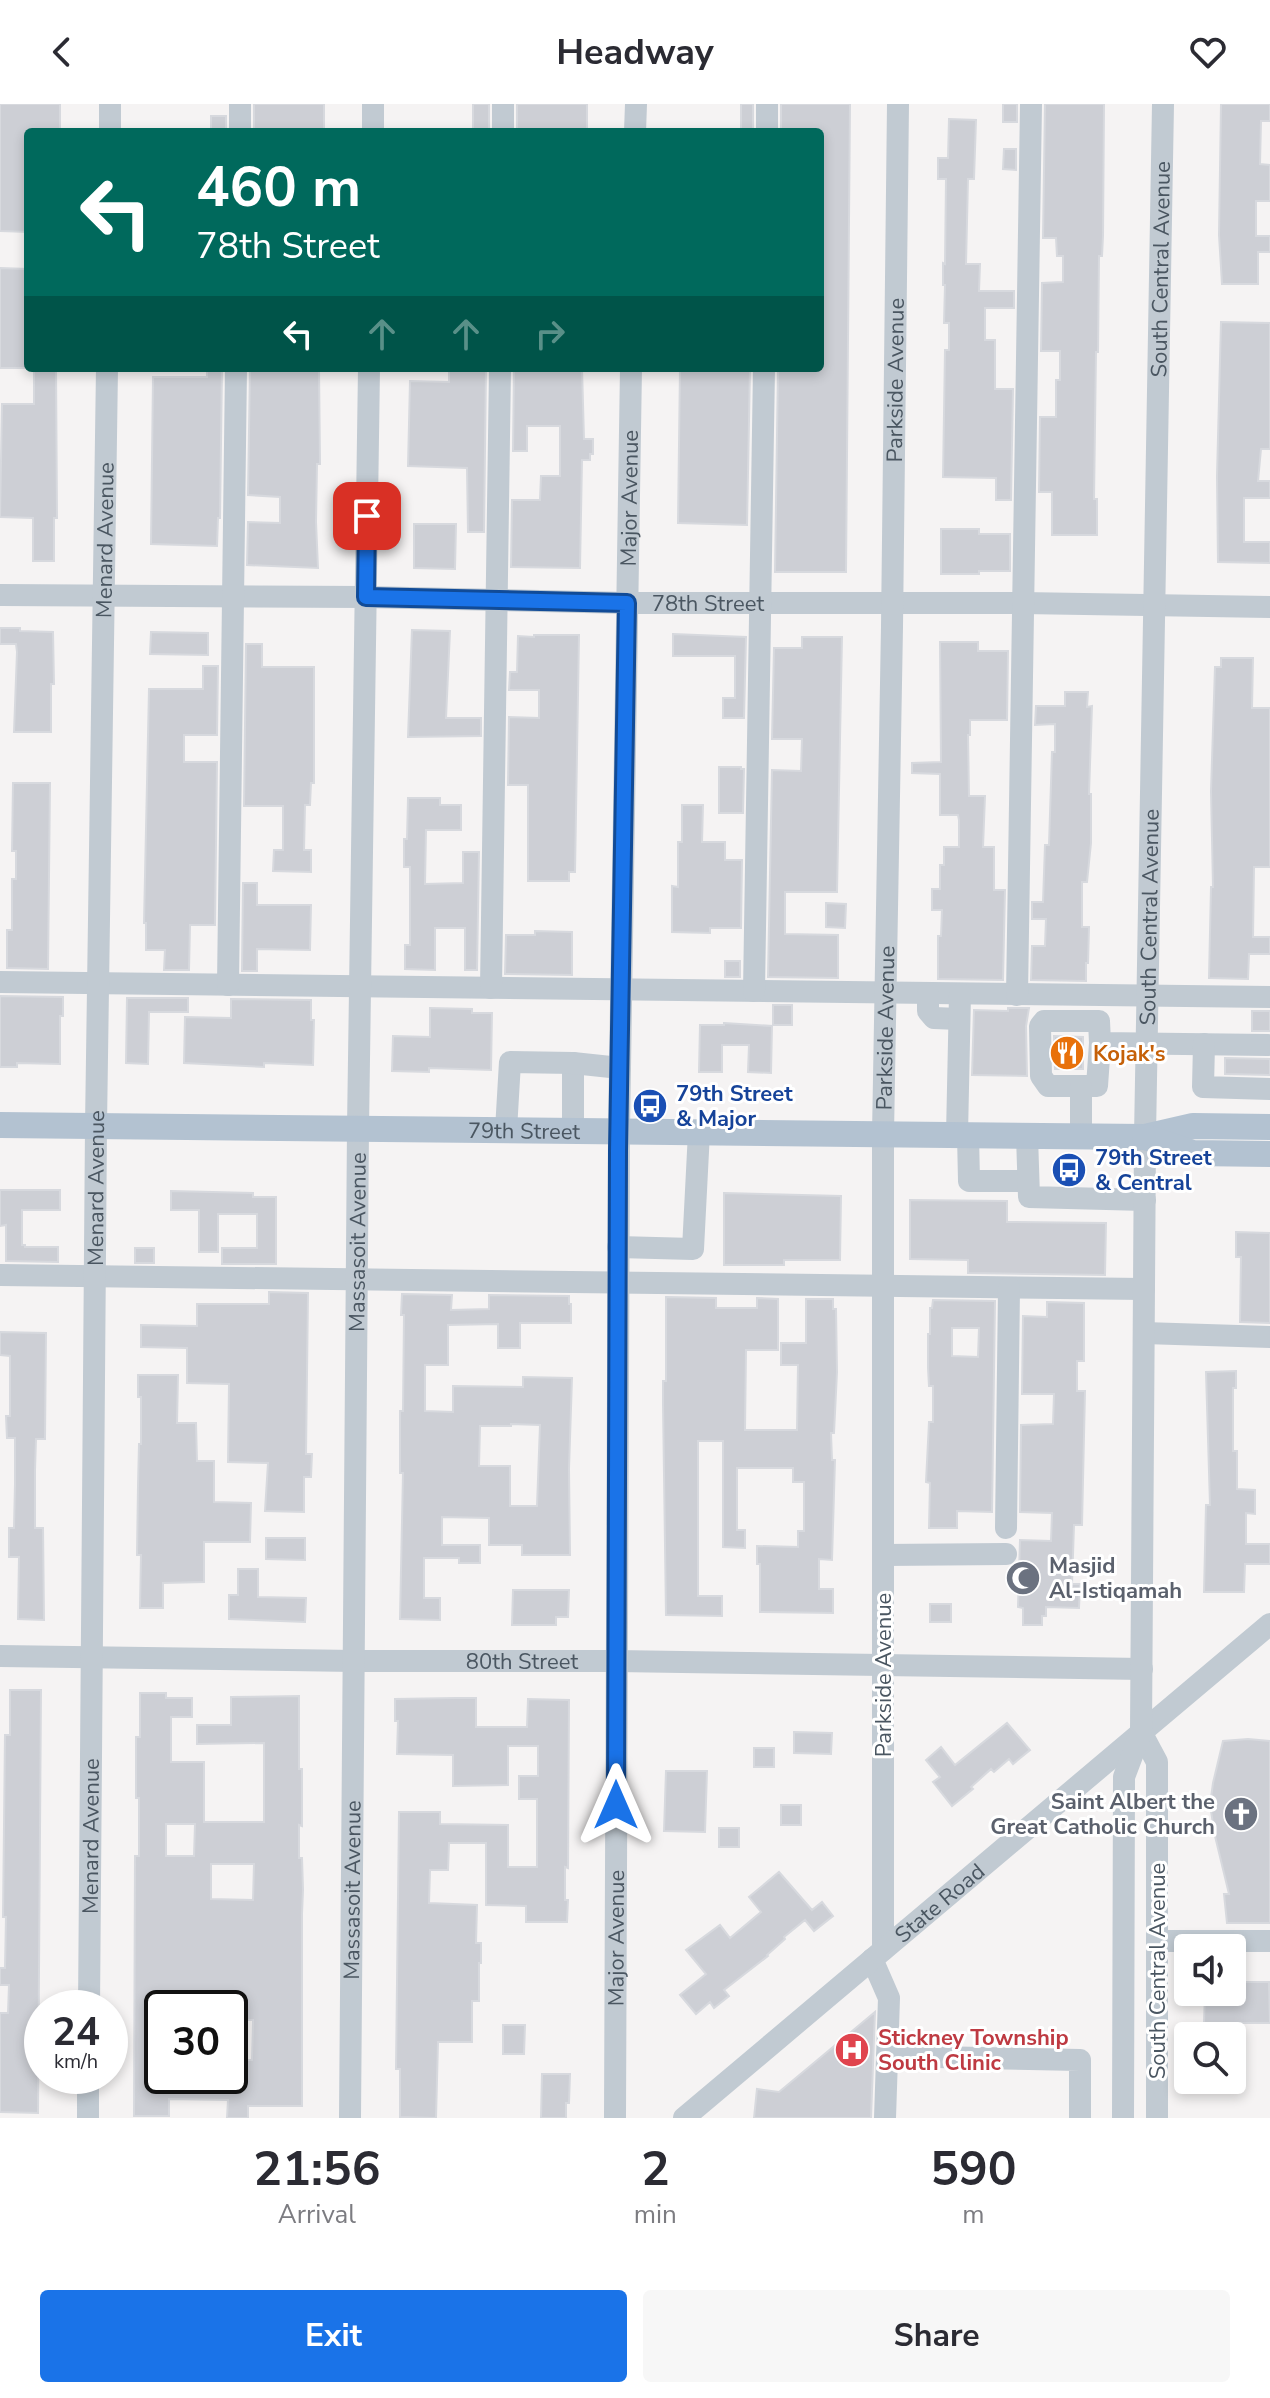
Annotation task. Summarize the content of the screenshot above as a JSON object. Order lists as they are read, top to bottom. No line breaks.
{"streets":{"main road":["79th Street"],"street":["South Central Avenue","Parkside Avenue","Major Avenue","Menard Avenue","78th Street","Massasoit Avenue","80th Street","State Road"]},"crossings":[["South Central Avenue","78th Street"],["South Central Avenue","79th Street"],["South Central Avenue","80th Street"],["South Central Avenue","State Road"],["Parkside Avenue","78th Street"],["Parkside Avenue","79th Street"],["Parkside Avenue","80th Street"],["Parkside Avenue","State Road"],["Major Avenue","78th Street"],["Major Avenue","79th Street"],["Major Avenue","80th Street"],["Menard Avenue","78th Street"],["Menard Avenue","79th Street"],["Menard Avenue","80th Street"],["78th Street","Massasoit Avenue"],["79th Street","Massasoit Avenue"],["Massasoit Avenue","80th Street"]],"places":{"restaurant":["Kojak's"],"bus stop":["79th Street & Major","79th Street & Central"],"mosque":["Masjid Al-Istiqamah"],"church":["Saint Albert the Great Catholic Church"],"hospital":["Stickney Township South Clinic"]},"page":{"header":"Headway","turn":["460 m","78th Street"],"speed":"24 km/h","limit":"30","eta":["21:56","Arrival","2","min","590","m"],"buttons":["Exit","Share"]}}
